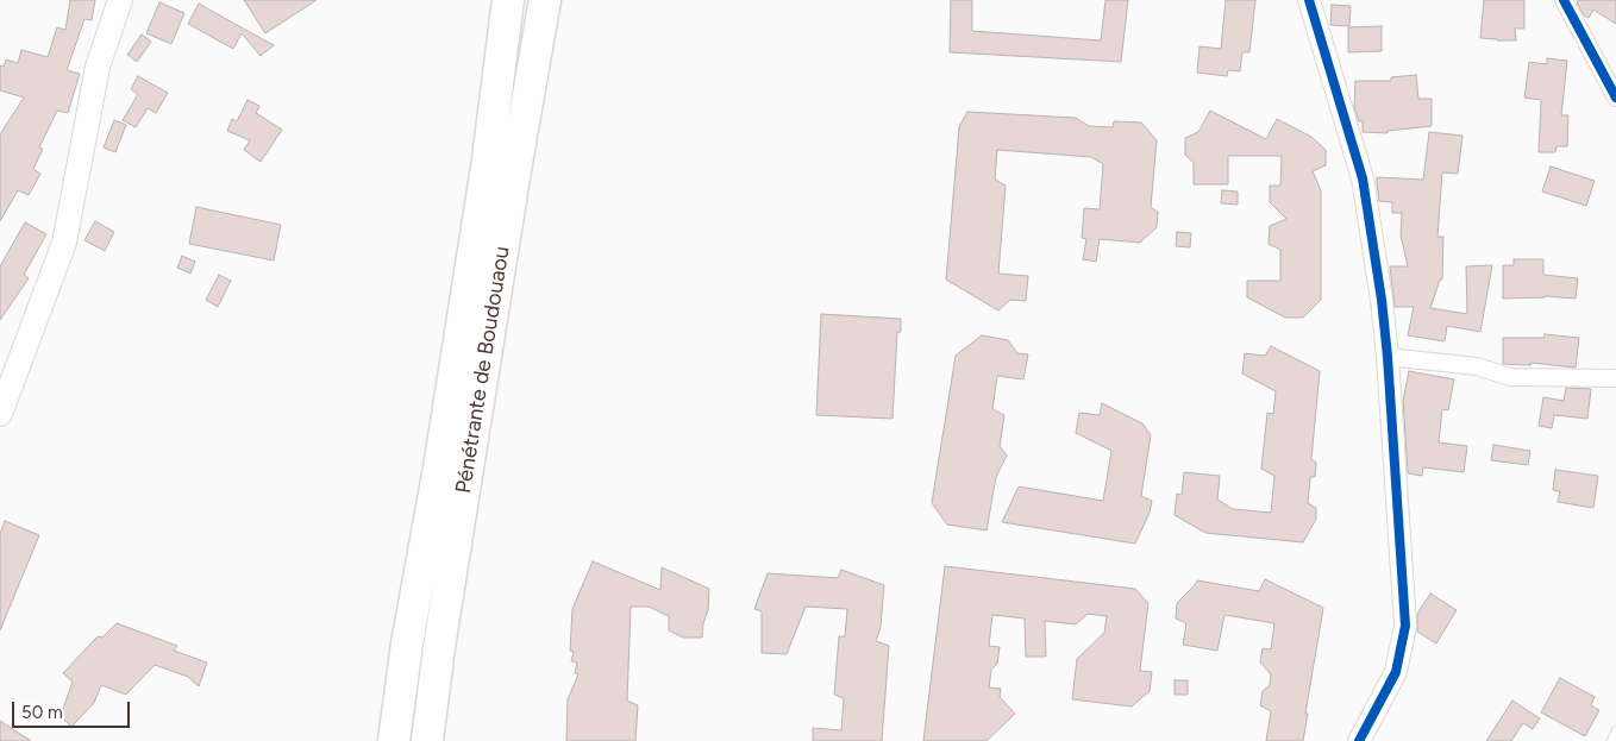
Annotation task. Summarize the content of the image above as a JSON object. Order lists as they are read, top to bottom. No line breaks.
{"streets":{"highway":["Pénétrante de Boudouaou"]},"scale_bar":"50 m"}
